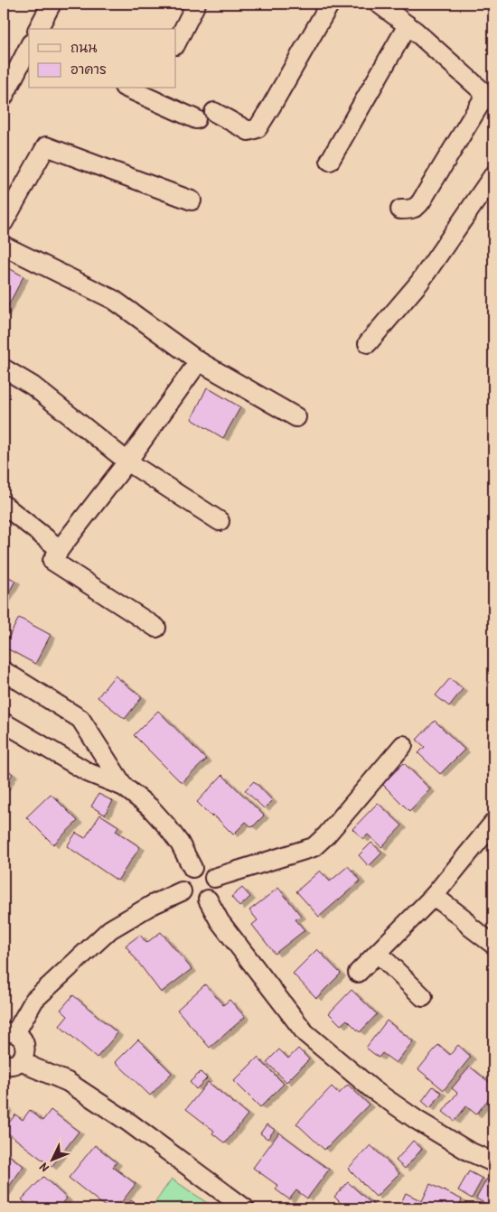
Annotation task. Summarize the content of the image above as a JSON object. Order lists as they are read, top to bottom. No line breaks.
{"legend":["ถนน","อาคาร"],"north":"bottom left"}
